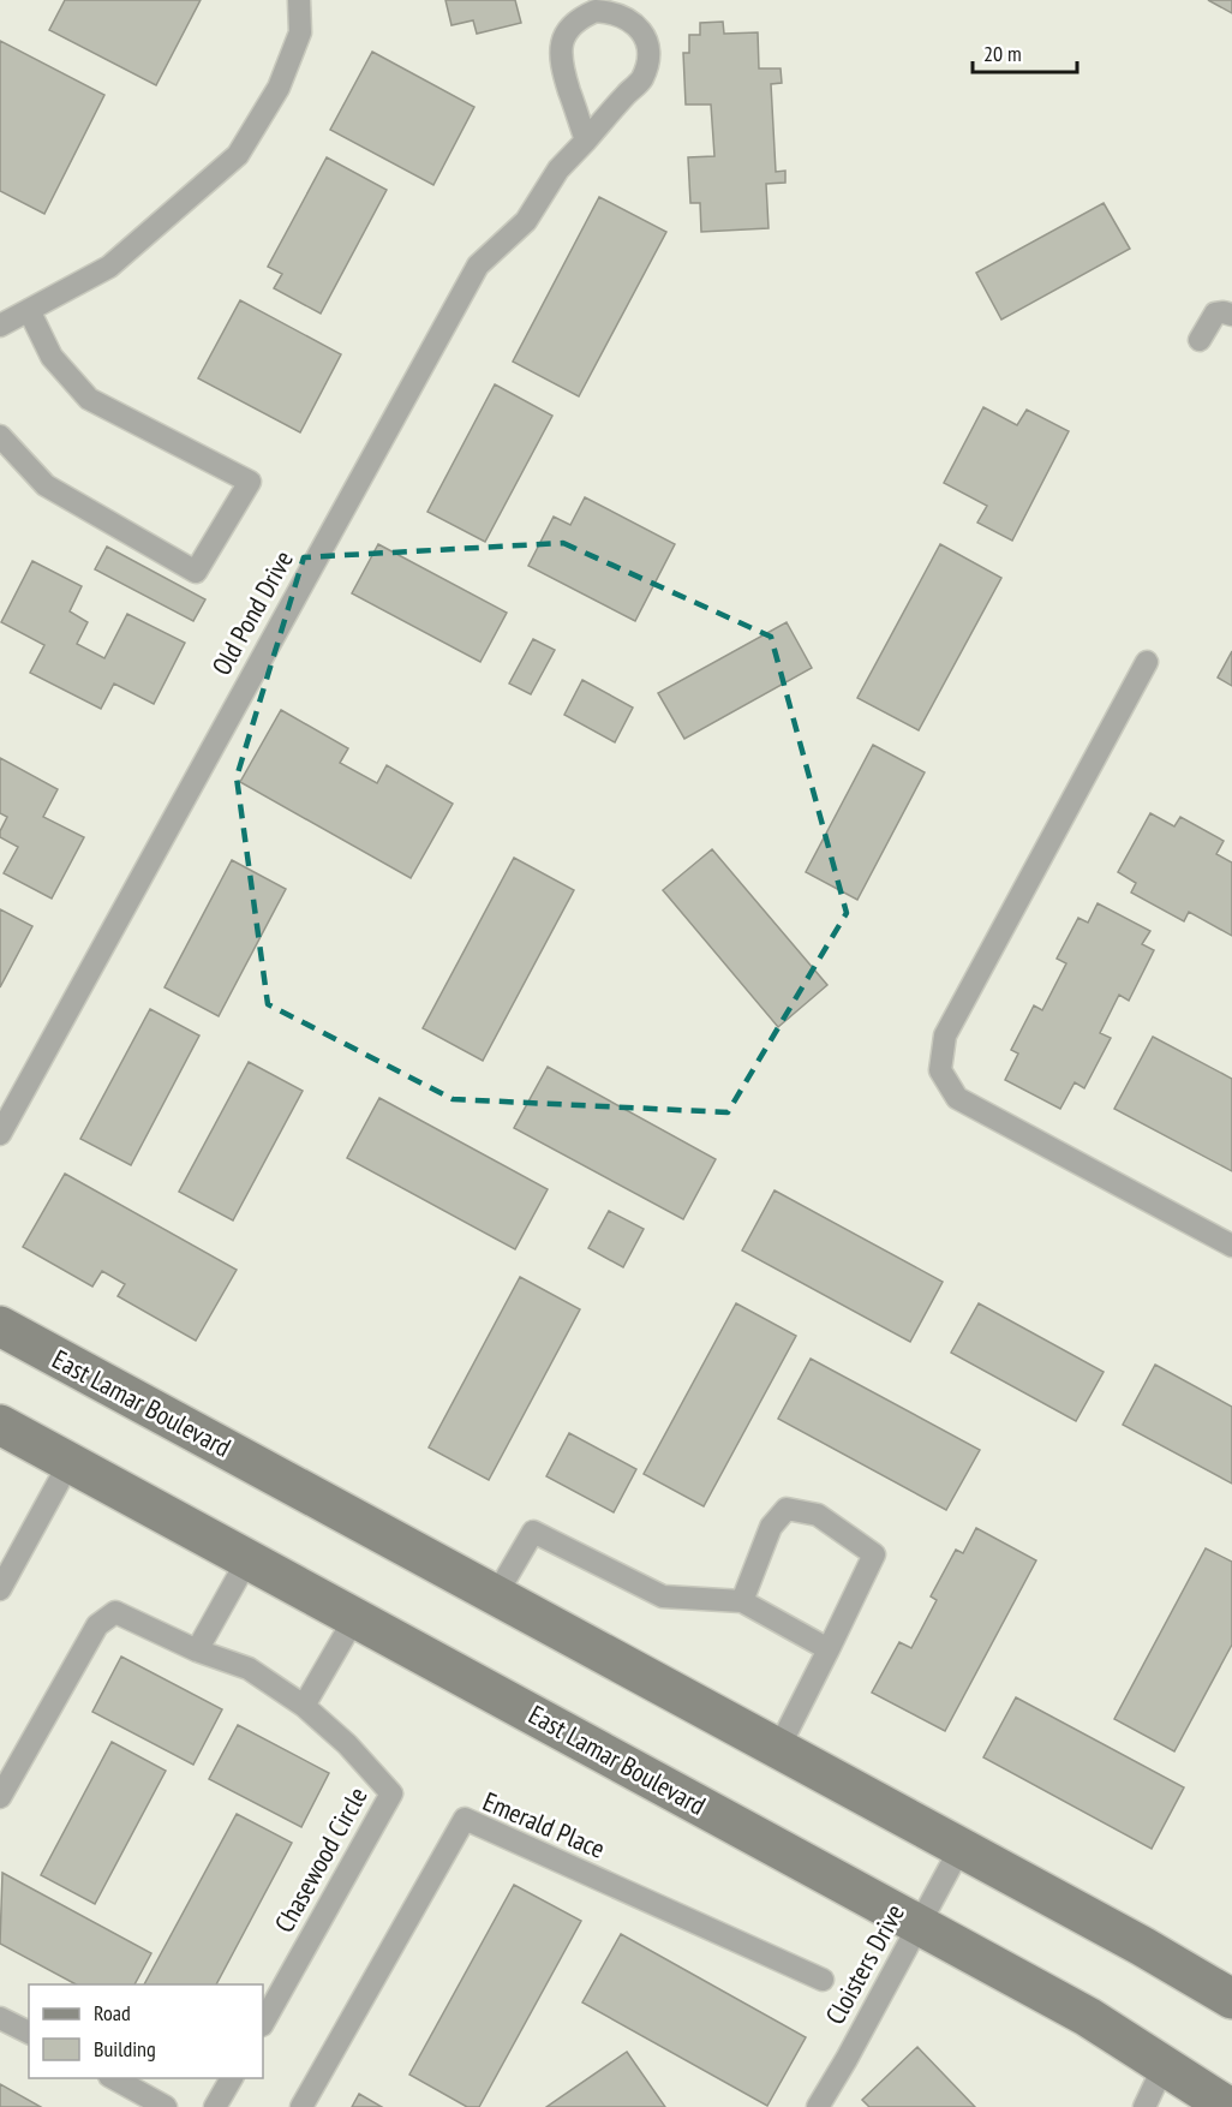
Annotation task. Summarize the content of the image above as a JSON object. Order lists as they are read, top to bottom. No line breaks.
{"streets":{"main road":["East Lamar Boulevard"],"lane":["Old Pond Drive","Emerald Place","Chasewood Circle","Cloisters Drive"]},"crossings":[["East Lamar Boulevard","Cloisters Drive"]],"legend":["Road","Building"],"scale_bar":"20 m"}
